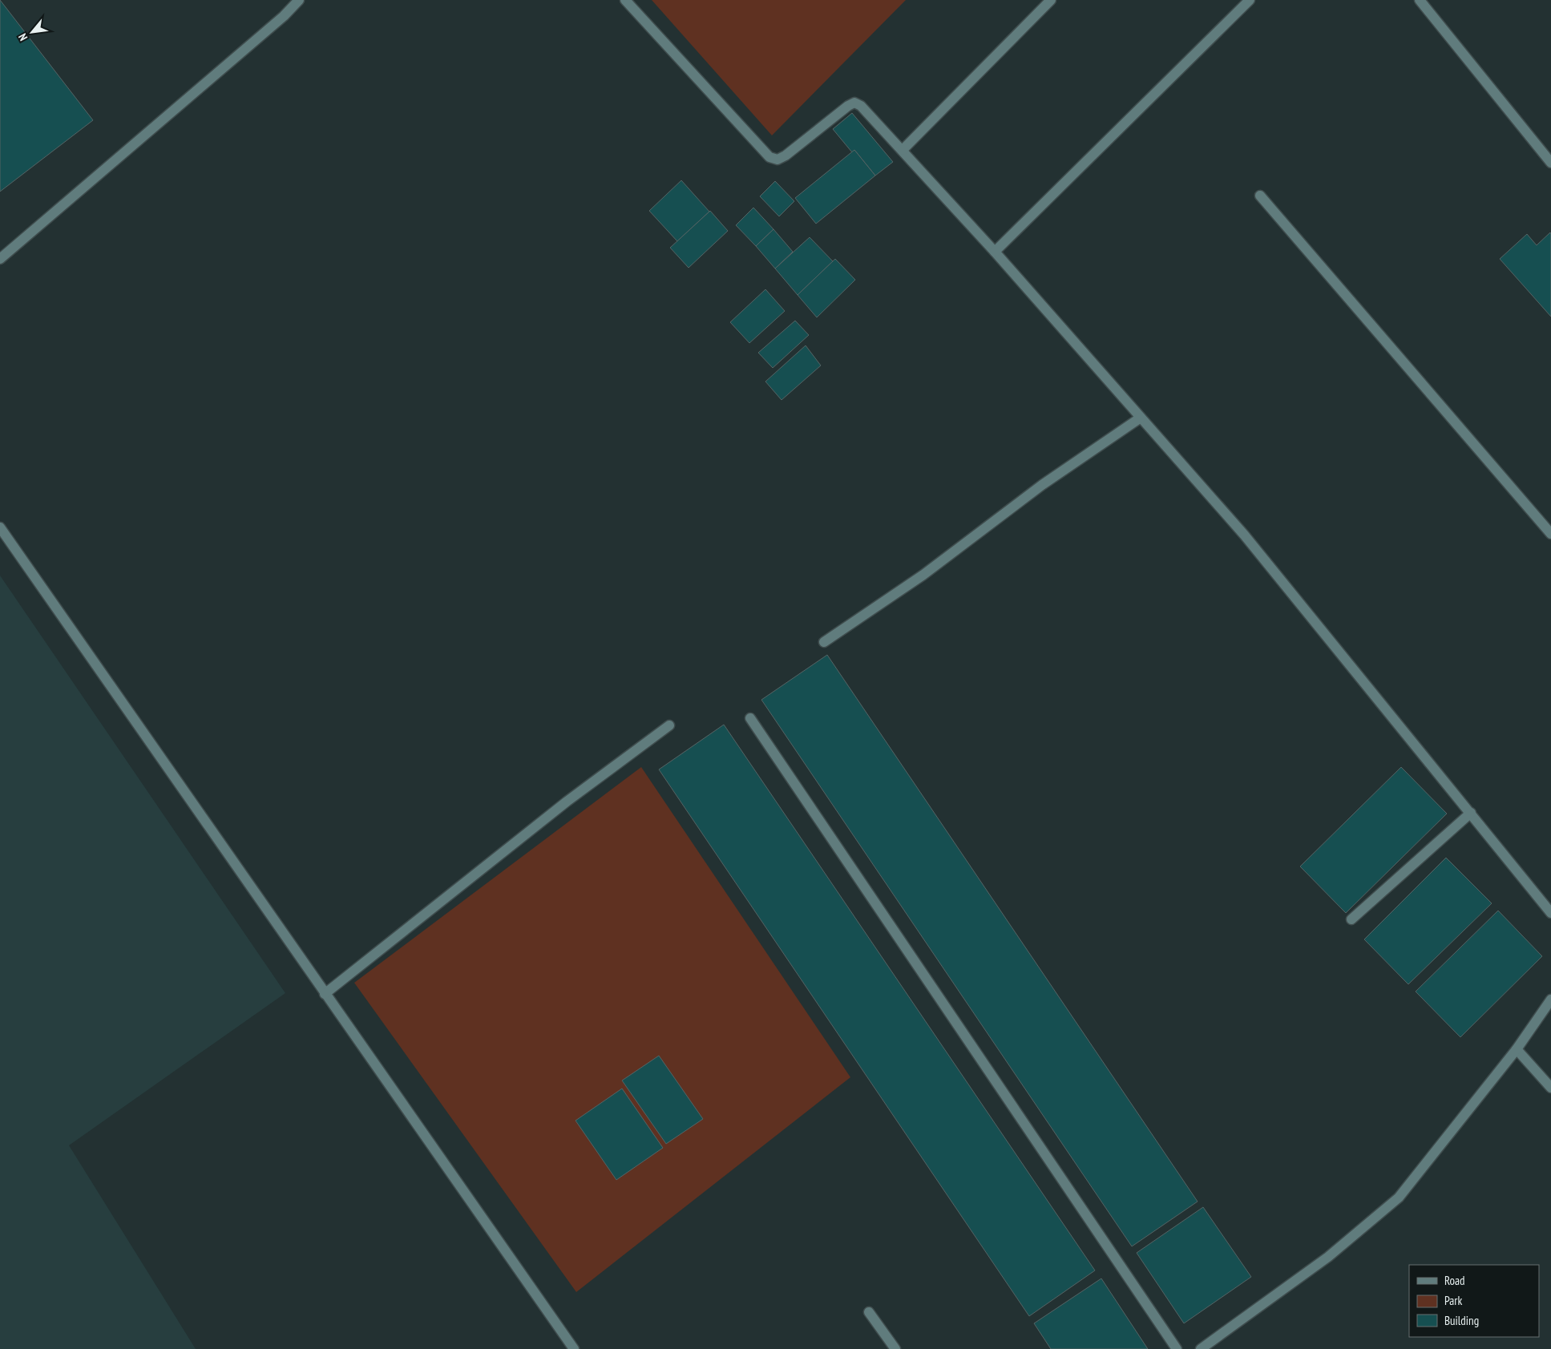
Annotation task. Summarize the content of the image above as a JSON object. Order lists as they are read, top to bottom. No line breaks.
{"legend":["Road","Park","Building"],"north":"bottom left"}
